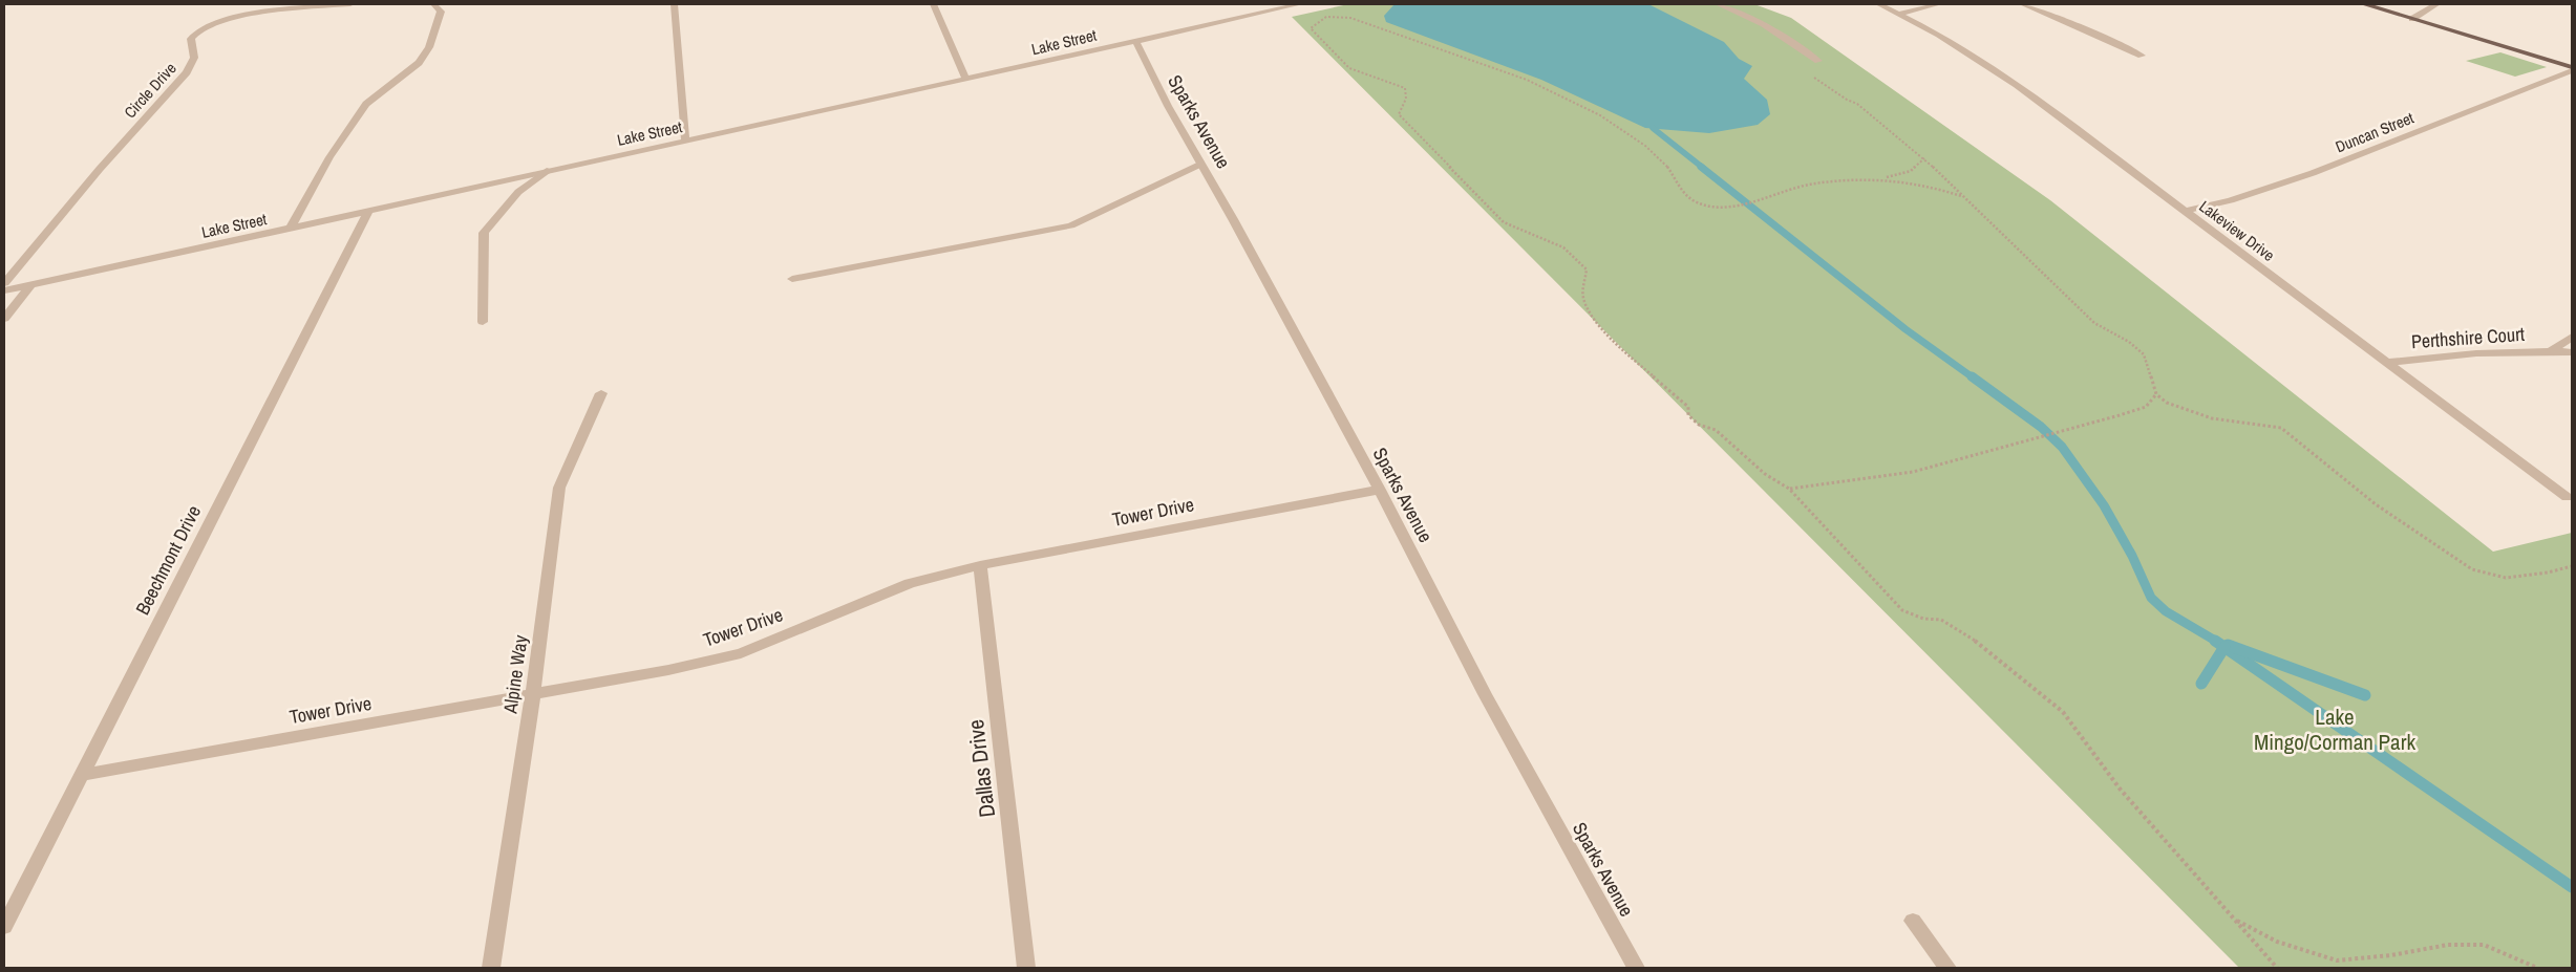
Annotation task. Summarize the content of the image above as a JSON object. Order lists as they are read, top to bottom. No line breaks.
{"streets":{"street":["Lake Street","Circle Drive","Sparks Avenue","Duncan Street","Lakeview Drive","Perthshire Court","Tower Drive","Beechmont Drive","Alpine Way","Dallas Drive"]},"crossings":[["Lake Street","Sparks Avenue"],["Lake Street","Beechmont Drive"],["Sparks Avenue","Tower Drive"],["Duncan Street","Lakeview Drive"],["Lakeview Drive","Perthshire Court"],["Tower Drive","Beechmont Drive"],["Tower Drive","Alpine Way"],["Tower Drive","Dallas Drive"]],"parks":["Lake Mingo/Corman Park"]}
